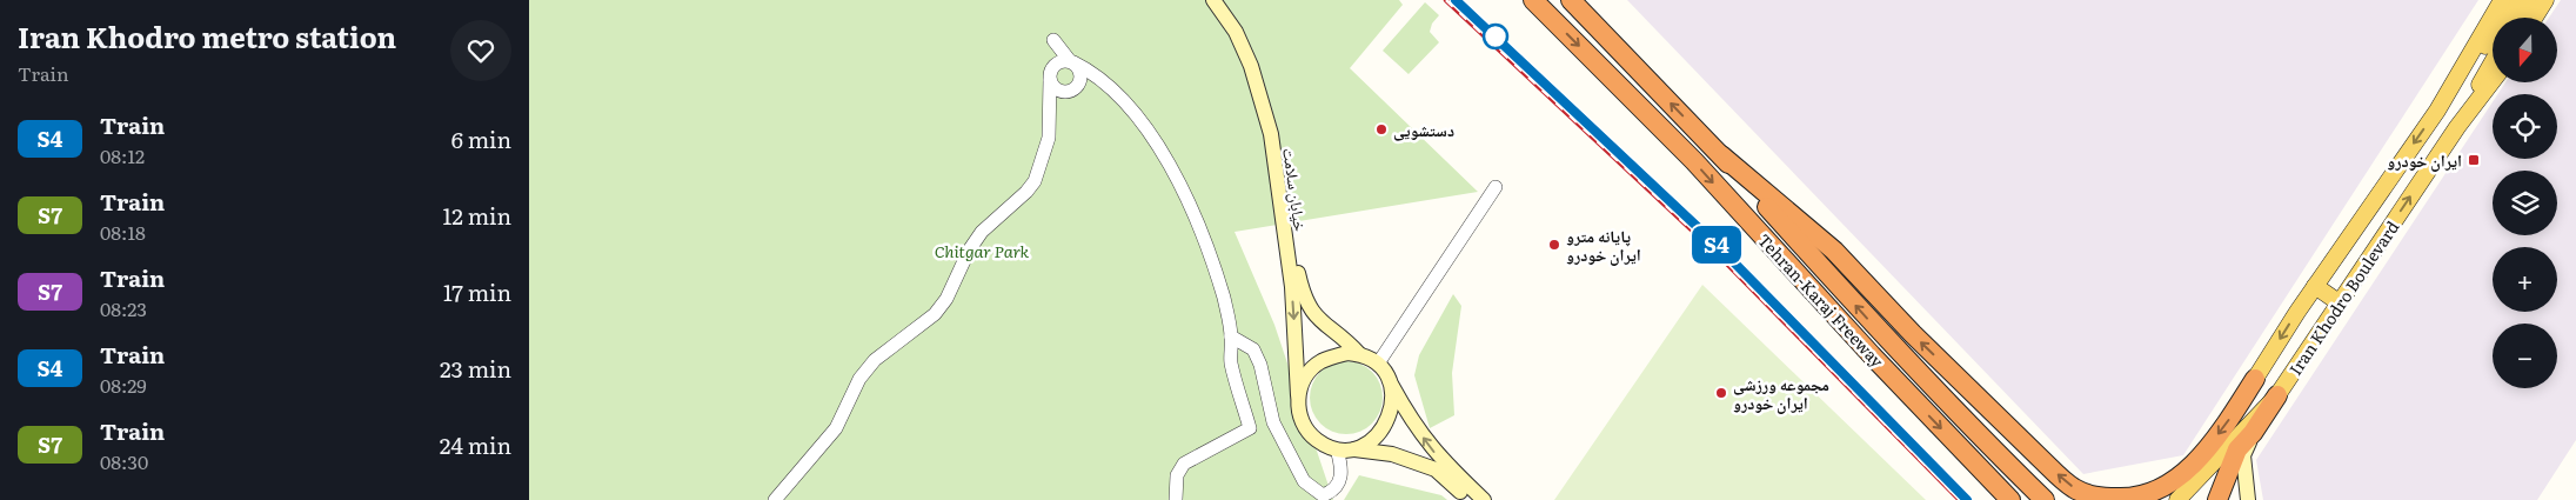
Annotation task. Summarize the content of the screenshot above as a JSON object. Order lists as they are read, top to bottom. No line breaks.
{"streets":{"highway":["Tehran-Karaj Freeway"],"main road":["خیابان سلامت","Iran Khodro Boulevard"]},"parks":["Chitgar Park"],"places":{"other":["دستشویی","پایانه مترو ایران خودرو","مجموعه ورزشی ایران خودرو"],"transit":["ایران خودرو"]},"north":"bottom","page":{"heading":["Iran Khodro metro station","Train"],"on_map":"S4","map_buttons":["+","−"],"list":[{"mark":"S4","name":"Train","note":"08:12","value":"6 min"},{"mark":"S7","name":"Train","note":"08:18","value":"12 min"},{"mark":"S7","name":"Train","note":"08:23","value":"17 min"},{"mark":"S4","name":"Train","note":"08:29","value":"23 min"},{"mark":"S7","name":"Train","note":"08:30","value":"24 min"}]}}
